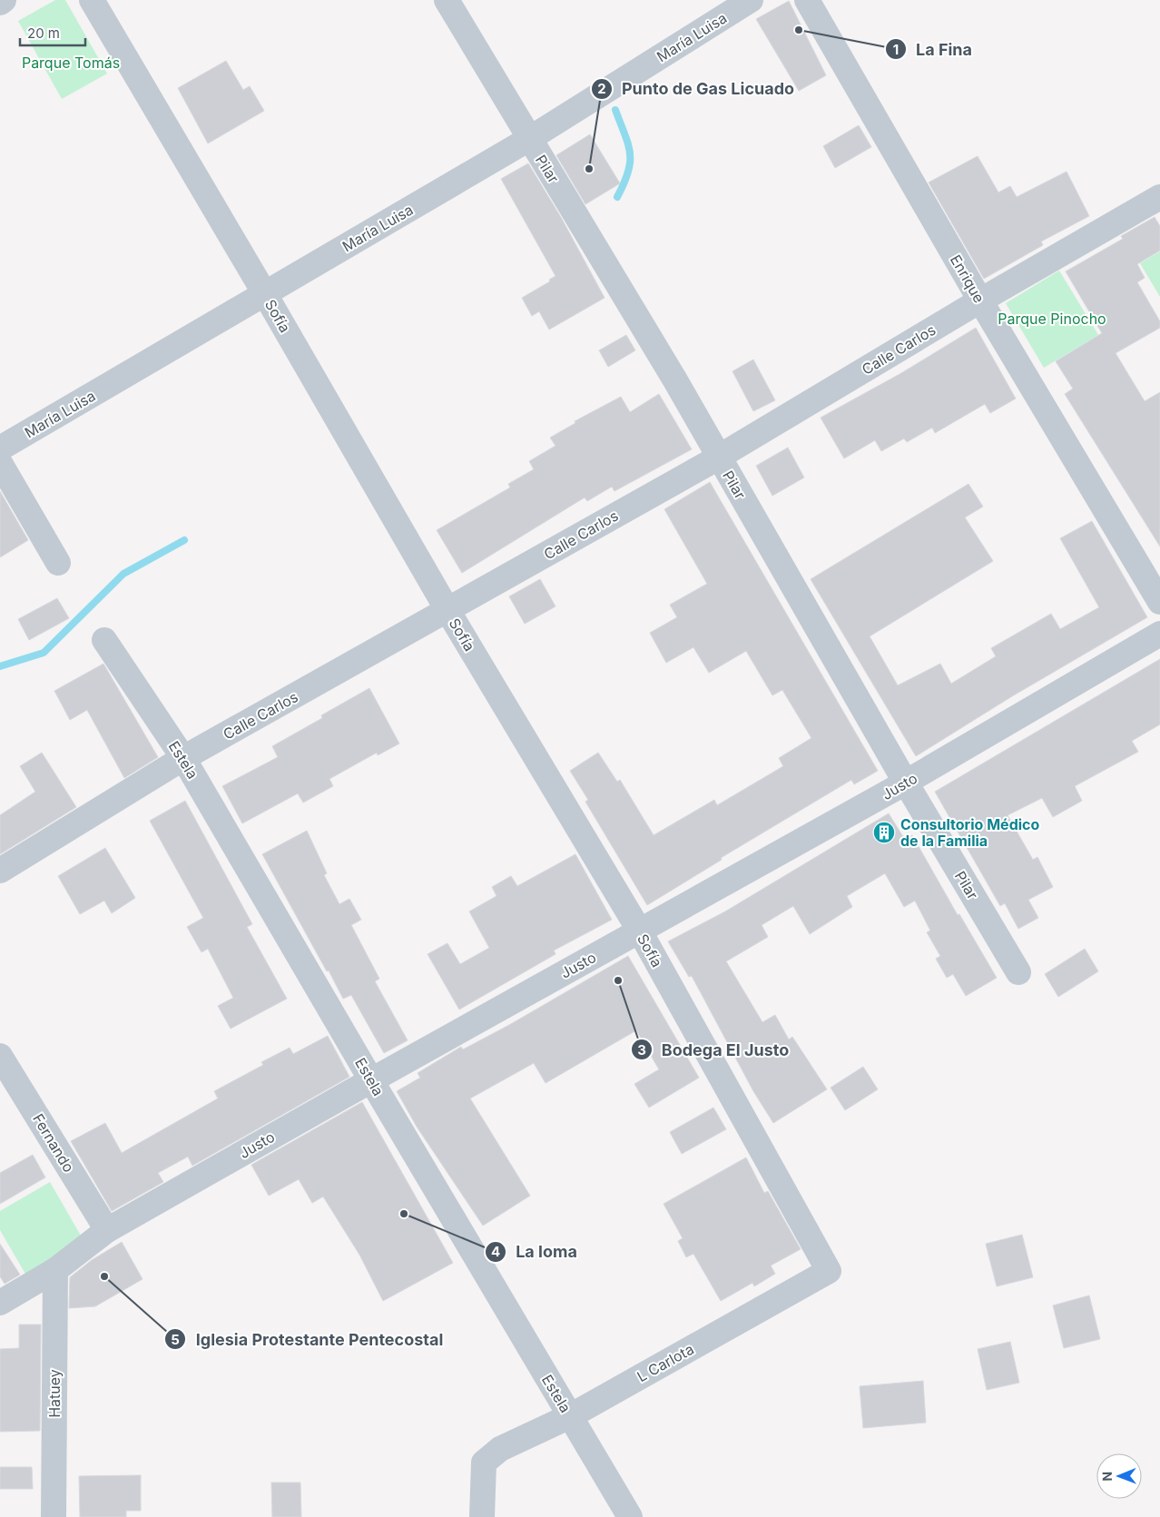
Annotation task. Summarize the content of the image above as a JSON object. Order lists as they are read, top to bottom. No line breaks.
{"streets":{"street":["María Luisa","Pilar","Enrique","Sofía","Calle Carlos","Estela","Justo","Fernando","L Carlota","Hatuey"]},"crossings":[["María Luisa","Pilar"],["María Luisa","Sofía"],["Pilar","Calle Carlos"],["Pilar","Justo"],["Enrique","Calle Carlos"],["Sofía","Calle Carlos"],["Sofía","Justo"],["Sofía","L Carlota"],["Calle Carlos","Estela"],["Estela","Justo"],["Estela","L Carlota"],["Justo","Fernando"],["Justo","Hatuey"]],"parks":["Parque Tomás","Parque Pinocho"],"places":{"other":["La Fina","Punto de Gas Licuado","Bodega El Justo","La loma","Iglesia Protestante Pentecostal"],"building":["Consultorio Médico de la Familia"]},"scale_bar":"20 m","north":"left"}
